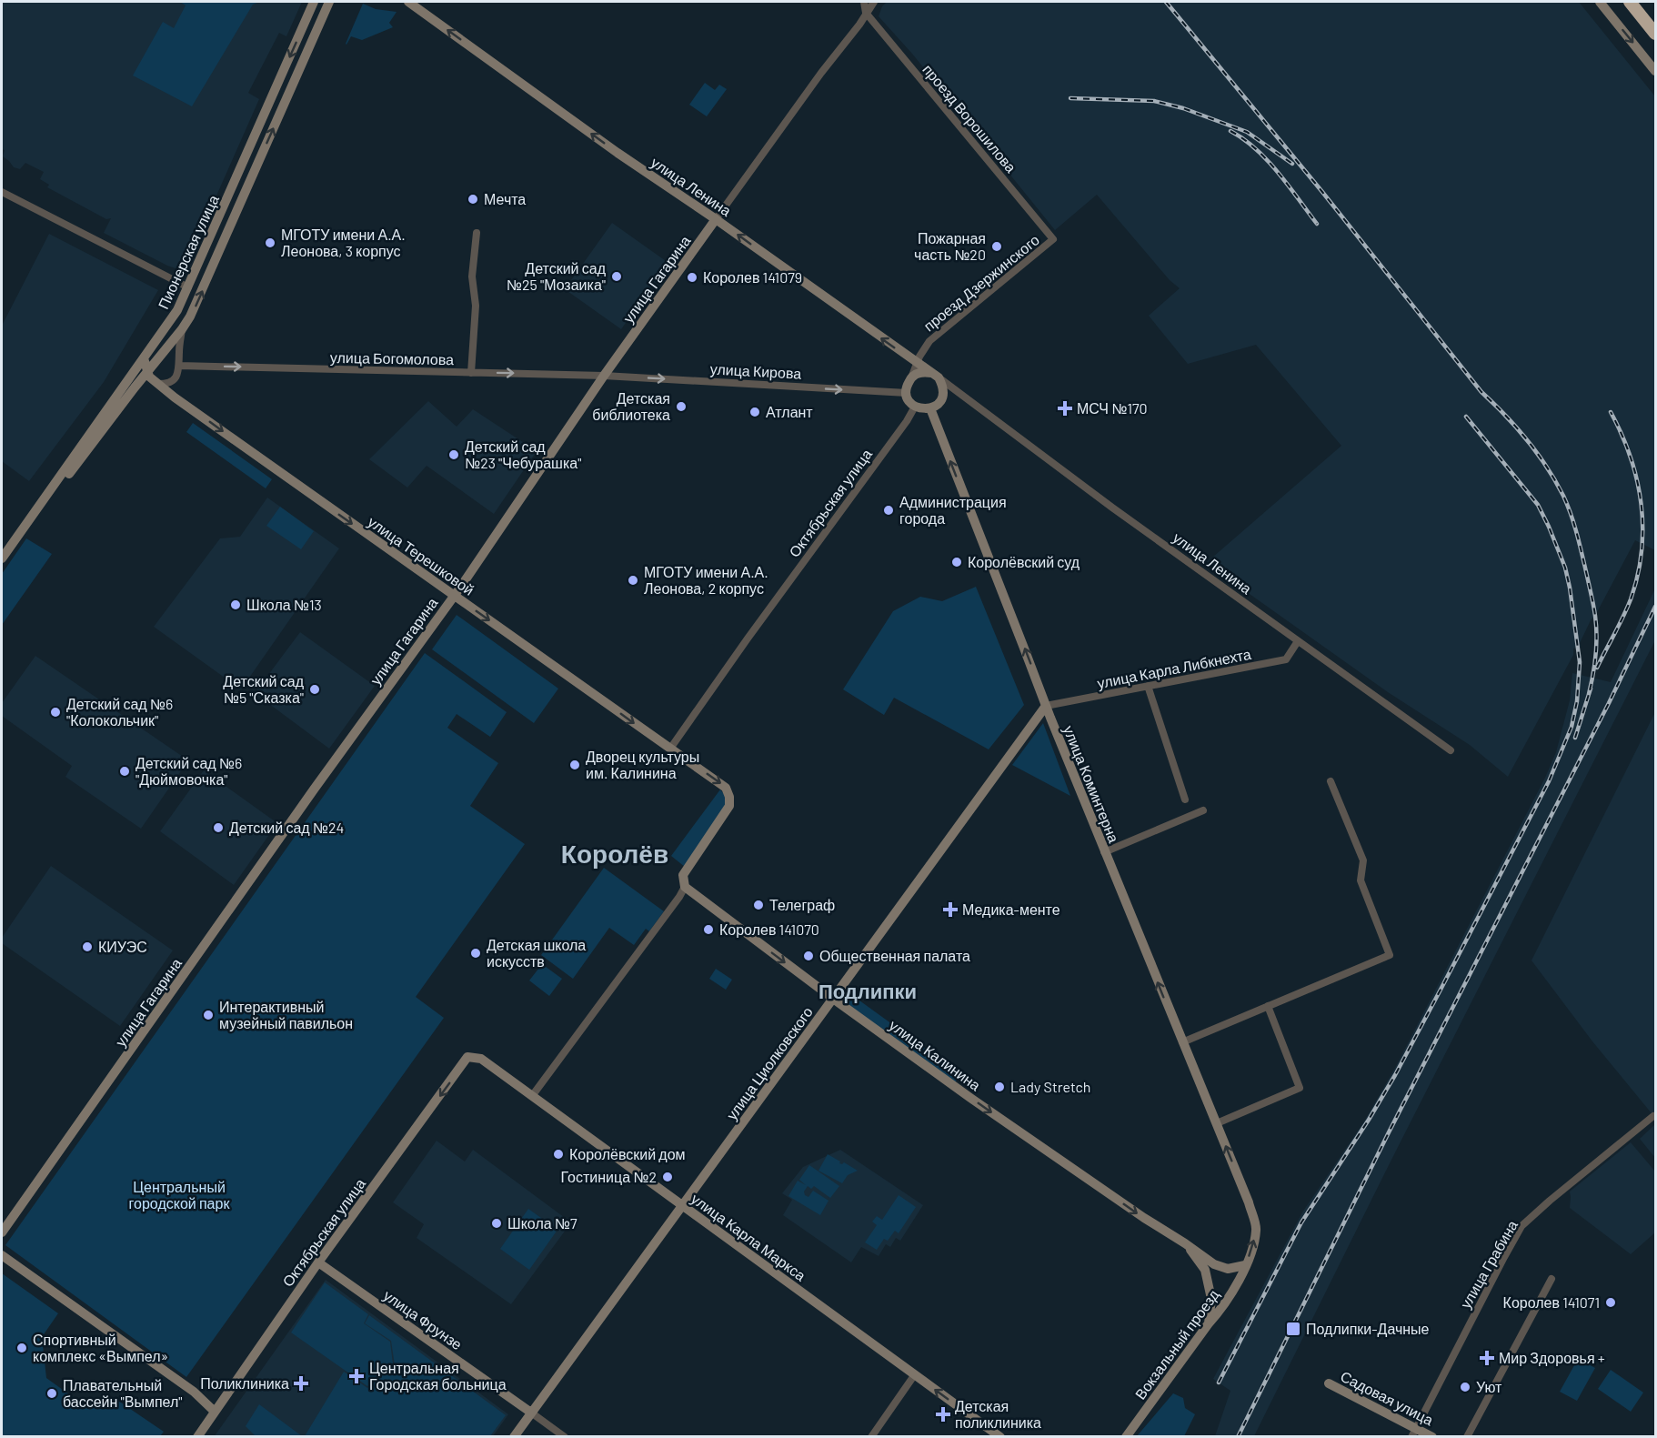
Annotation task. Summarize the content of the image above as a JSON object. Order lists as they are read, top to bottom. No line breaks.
{"streets":{"street":["проезд Ворошилова","улица Ленина","Пионерская улица","улица Гагарина","проезд Дзержинского","улица Богомолова","улица Кирова","Октябрьская улица","улица Терешковой","улица Карла Либкнехта","улица Коминтерна","улица Калинина","улица Циолковского","улица Карла Маркса","улица Грабина","улица Фрунзе","Вокзальный проезд","Садовая улица"]},"crossings":[["проезд Ворошилова","улица Гагарина"],["проезд Ворошилова","проезд Дзержинского"],["улица Ленина","улица Гагарина"],["улица Ленина","проезд Дзержинского"],["улица Ленина","улица Кирова"],["улица Ленина","Октябрьская улица"],["улица Ленина","улица Карла Либкнехта"],["улица Ленина","улица Коминтерна"],["Пионерская улица","улица Терешковой"],["улица Гагарина","улица Богомолова"],["улица Гагарина","улица Кирова"],["улица Гагарина","улица Терешковой"],["проезд Дзержинского","улица Кирова"],["проезд Дзержинского","Октябрьская улица"],["проезд Дзержинского","улица Коминтерна"],["улица Богомолова","улица Кирова"],["улица Кирова","Октябрьская улица"],["улица Кирова","улица Коминтерна"],["Октябрьская улица","улица Терешковой"],["Октябрьская улица","улица Коминтерна"],["Октябрьская улица","улица Карла Маркса"],["Октябрьская улица","улица Фрунзе"],["улица Терешковой","улица Калинина"],["улица Карла Либкнехта","улица Коминтерна"],["улица Карла Либкнехта","улица Циолковского"],["улица Коминтерна","улица Циолковского"],["улица Коминтерна","Вокзальный проезд"],["улица Калинина","улица Циолковского"],["улица Калинина","Вокзальный проезд"],["улица Циолковского","улица Карла Маркса"],["улица Циолковского","улица Фрунзе"],["улица Грабина","Садовая улица"]],"one_way":["улица Ленина","улица Богомолова","улица Кирова","улица Терешковой","улица Коминтерна","улица Калинина"],"districts":["Королёв","Подлипки"],"parks":["Центральный городской парк"],"places":{"other":["Мечта","МГОТУ имени А.А. Леонова, 3 корпус","Пожарная часть №20","Детский сад №25 \"Мозаика\"","Королев 141079","Детская библиотека","Атлант","Детский сад №23 \"Чебурашка\"","Администрация города","Королёвский суд","МГОТУ имени А.А. Леонова, 2 корпус","Школа №13","Детский сад №5 \"Сказка\"","Детский сад №6 \"Колокольчик\"","Дворец культуры им. Калинина","Детский сад №6 \"Дюймовочка\"","Детский сад №24","Телеграф","Королев 141070","КИУЭС","Детская школа искусств","Общественная палата","Интерактивный музейный павильон","Lady Stretch","Королёвский дом","Гостиница №2","Школа №7","Королев 141071","Спортивный комплекс «Вымпел»","Уют","Плавательный бассейн \"Вымпел\""],"health":["МСЧ №170","Медика-менте","Мир Здоровья +","Центральная Городская больница","Поликлиника","Детская поликлиника"],"transit":["Подлипки-Дачные"]}}
